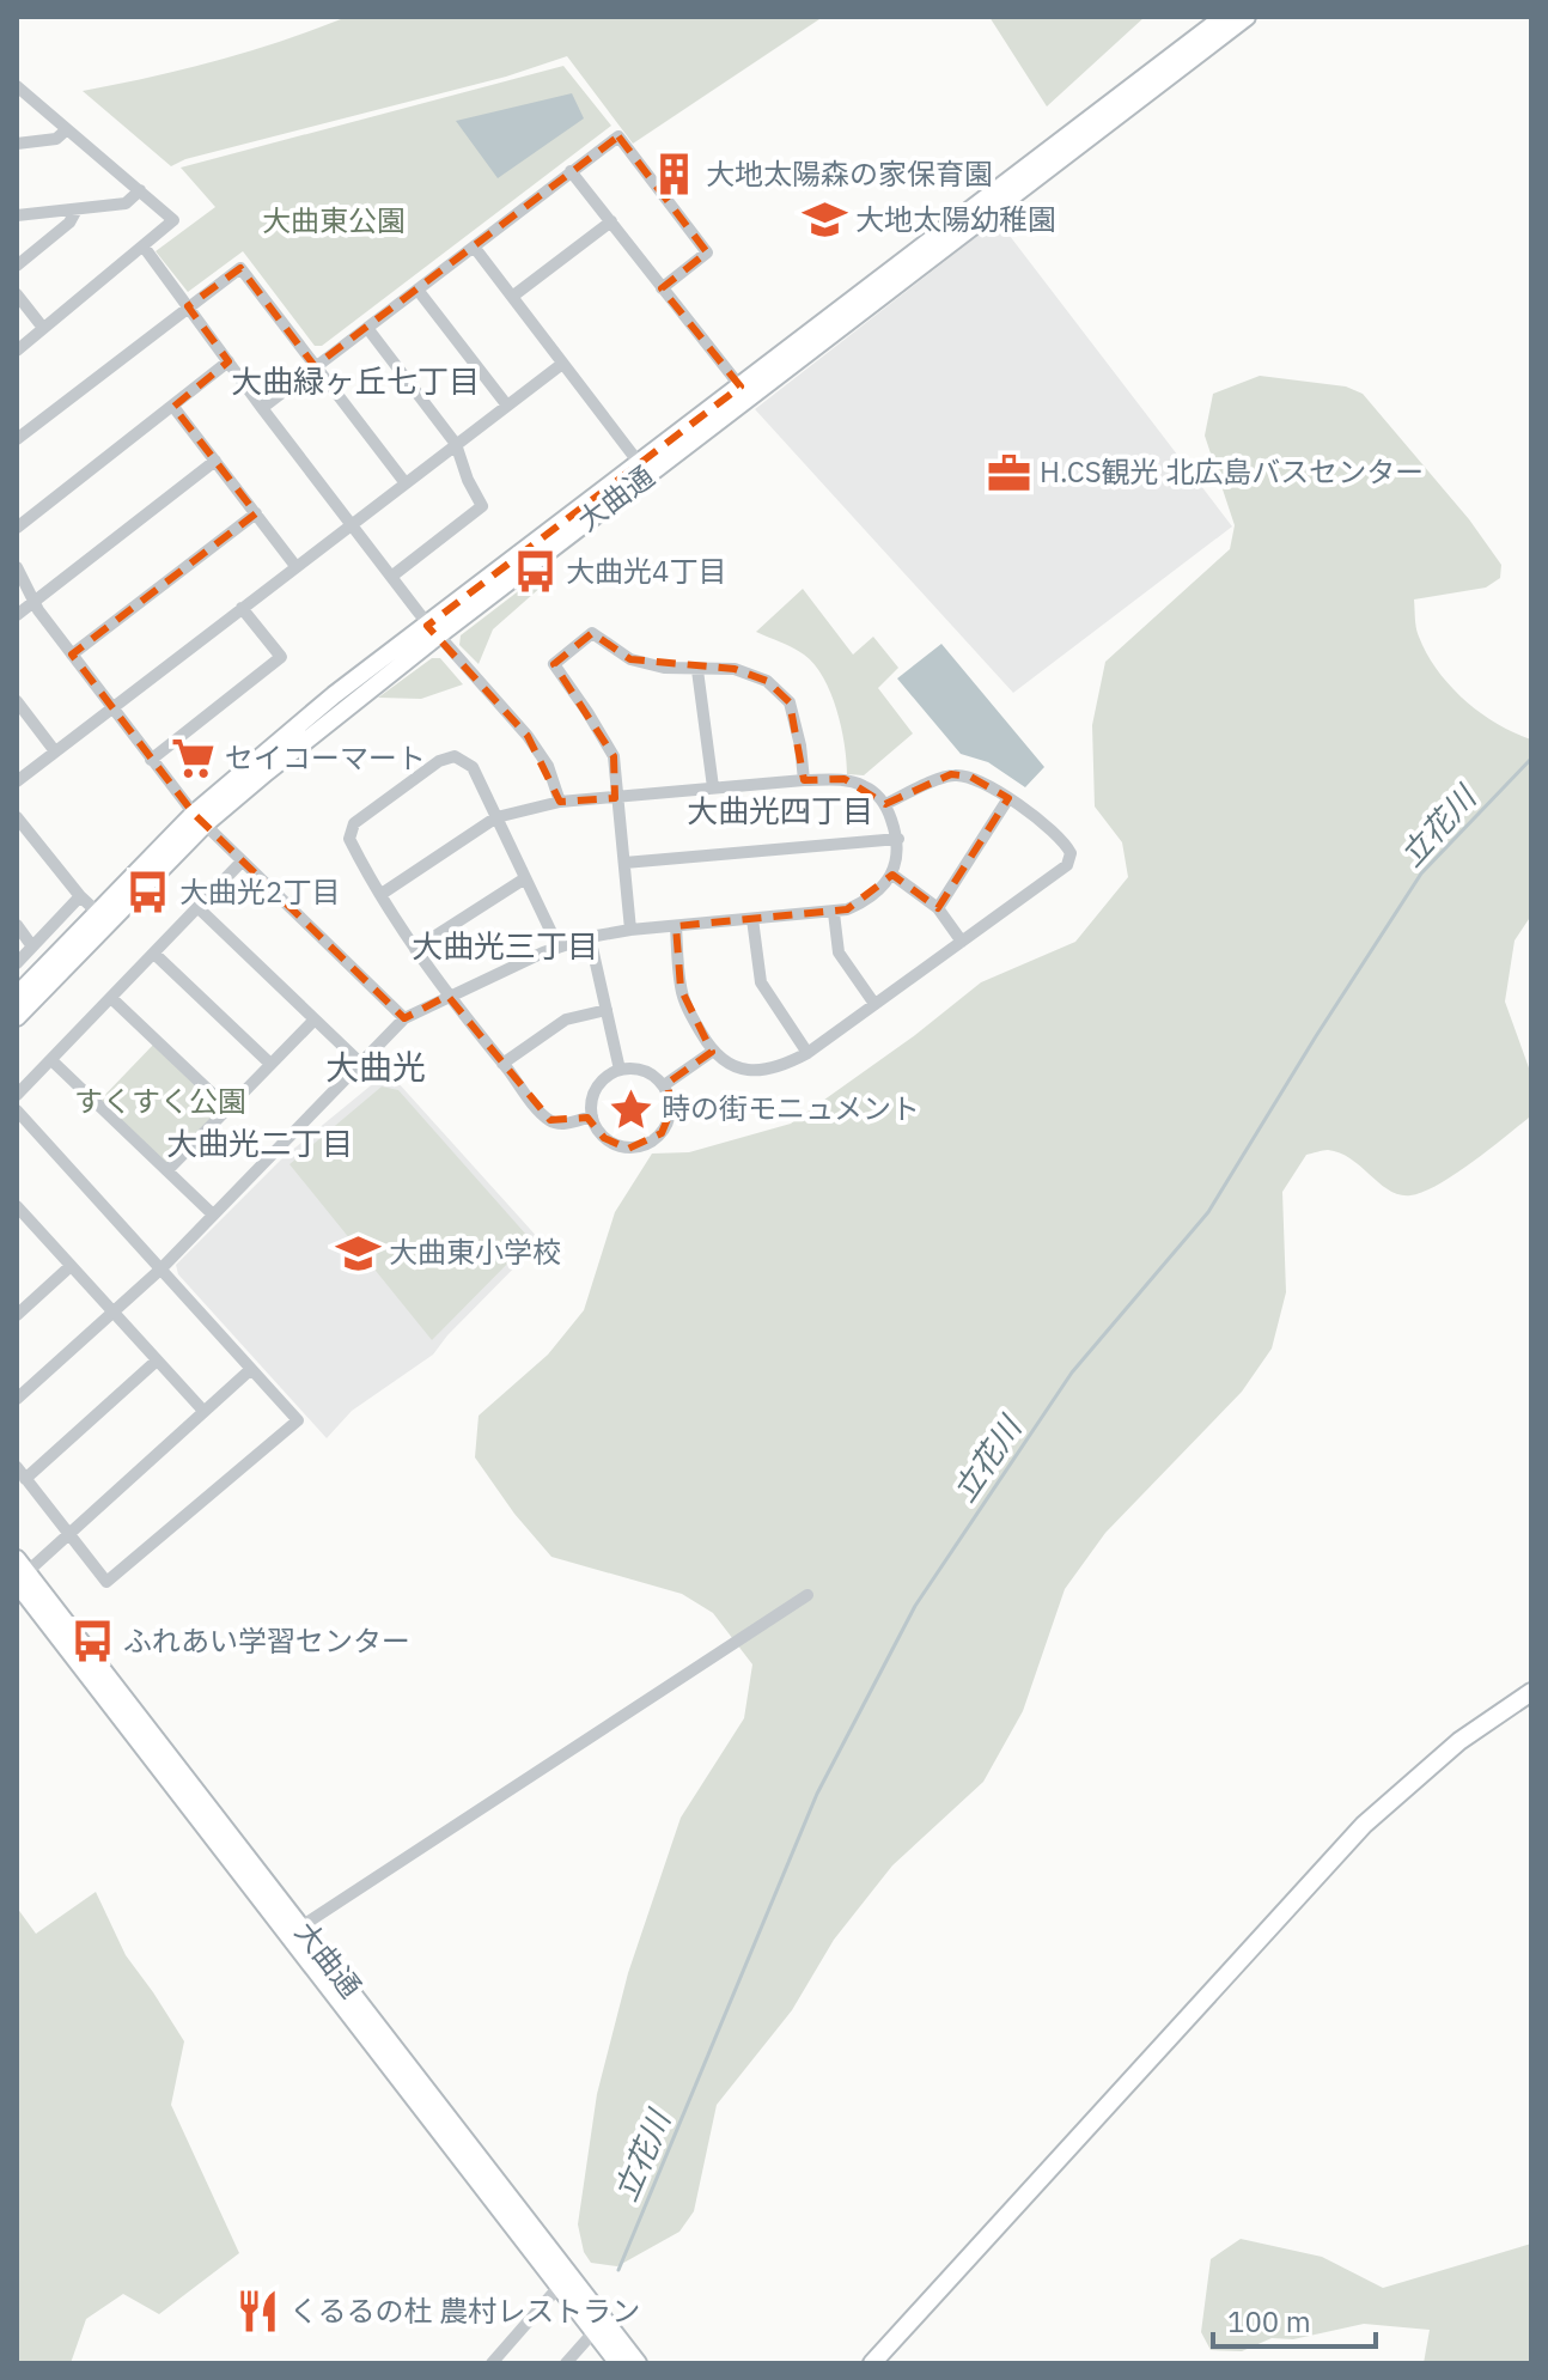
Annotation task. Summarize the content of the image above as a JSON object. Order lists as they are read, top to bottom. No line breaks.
{"streets":{"street":["大曲通"]},"districts":["大曲緑ヶ丘七丁目","大曲光四丁目","大曲光三丁目","大曲光","大曲光二丁目"],"water":["立花川"],"parks":["大曲東公園","すくすく公園"],"places":{"building":["大地太陽森の家保育園"],"school or university":["大地太陽幼稚園","大曲東小学校"],"office":["H.CS観光 北広島バスセンター"],"bus stop":["大曲光4丁目","大曲光2丁目","ふれあい学習センター"],"supermarket":["セイコーマート"],"place":["時の街モニュメント"],"restaurant":["くるるの杜 農村レストラン"]},"scale_bar":"100 m"}
